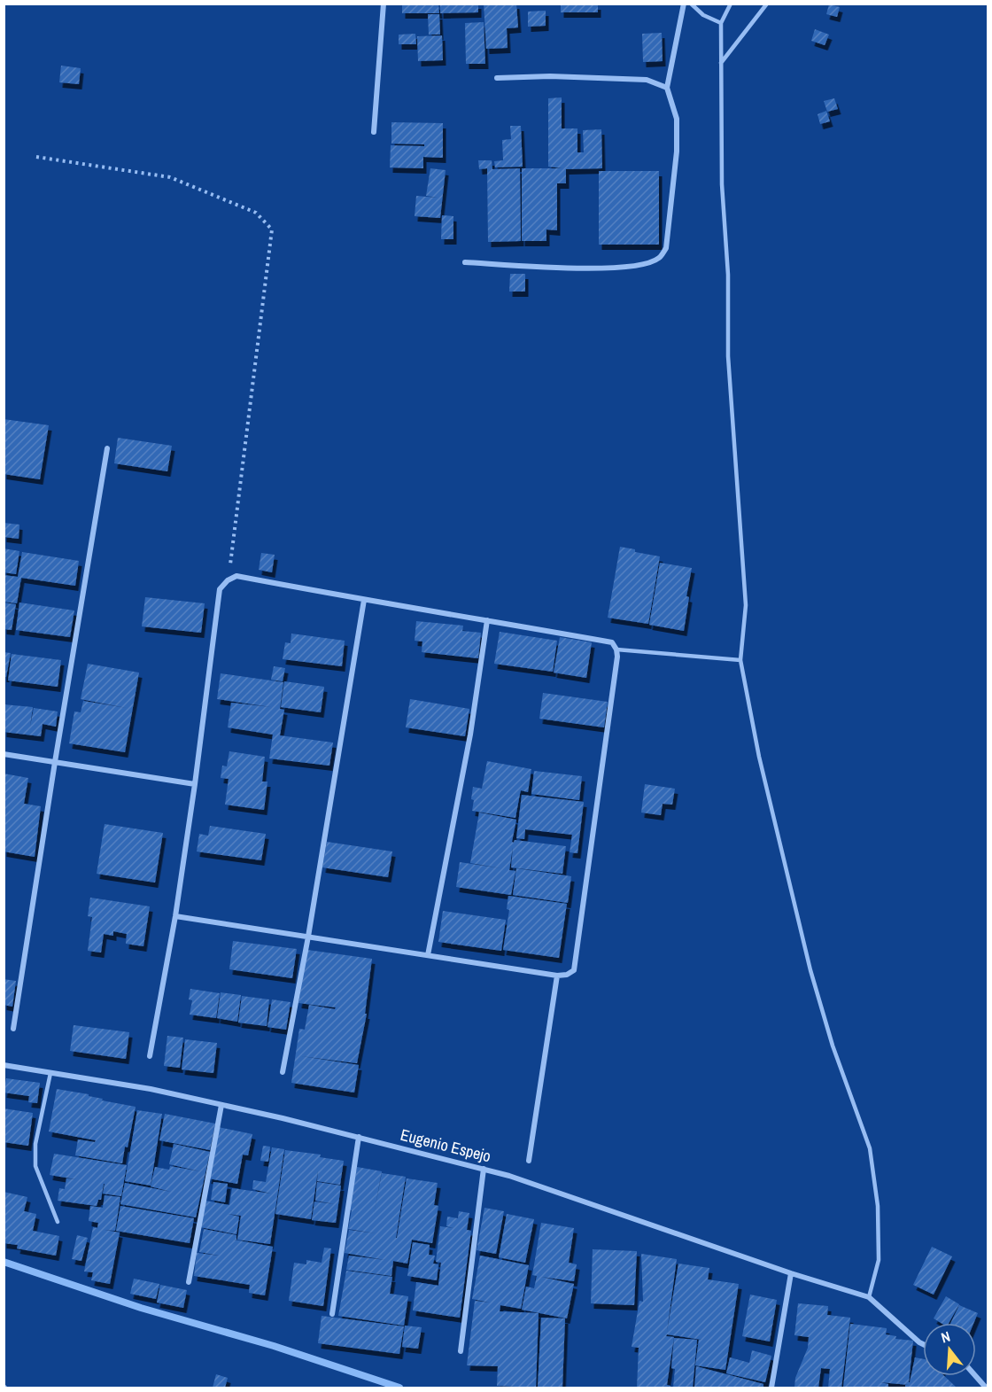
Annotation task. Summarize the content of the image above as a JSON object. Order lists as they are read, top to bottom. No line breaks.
{"streets":{"street":["Eugenio Espejo"]},"north":"top"}
